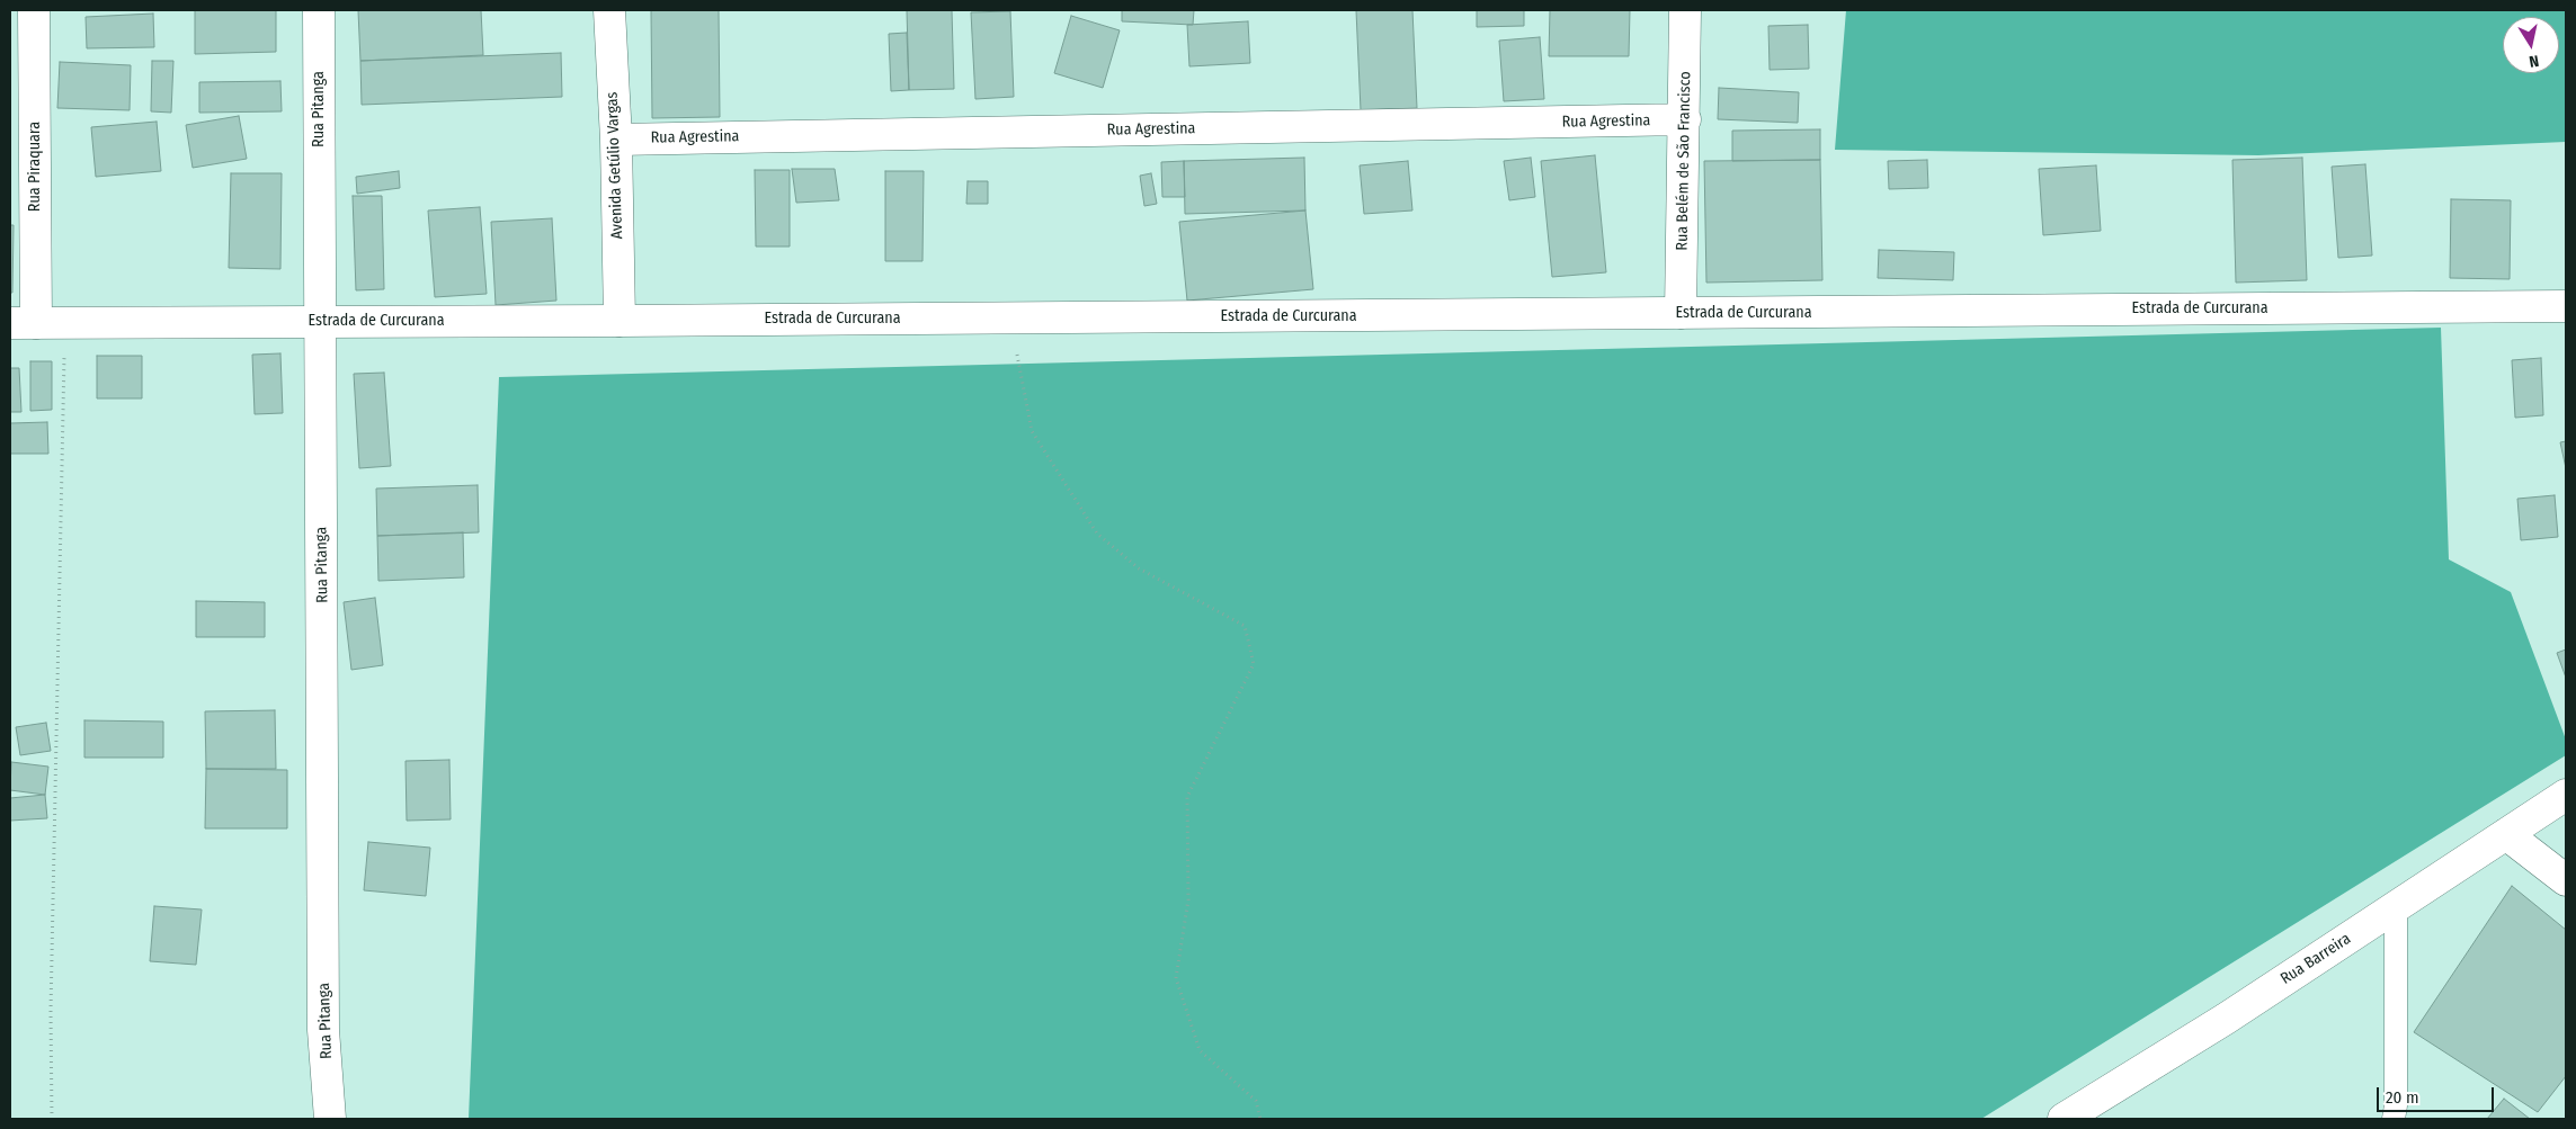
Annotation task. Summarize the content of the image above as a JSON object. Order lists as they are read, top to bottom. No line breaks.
{"streets":{"street":["Rua Pitanga","Rua Agrestina","Rua Belém de São Francisco","Avenida Getúlio Vargas","Rua Piraquara","Estrada de Curcurana","Rua Barreira"]},"crossings":[["Rua Pitanga","Estrada de Curcurana"],["Rua Agrestina","Rua Belém de São Francisco"],["Rua Agrestina","Avenida Getúlio Vargas"],["Rua Belém de São Francisco","Estrada de Curcurana"],["Avenida Getúlio Vargas","Estrada de Curcurana"],["Rua Piraquara","Estrada de Curcurana"]],"scale_bar":"20 m","north":"bottom"}
